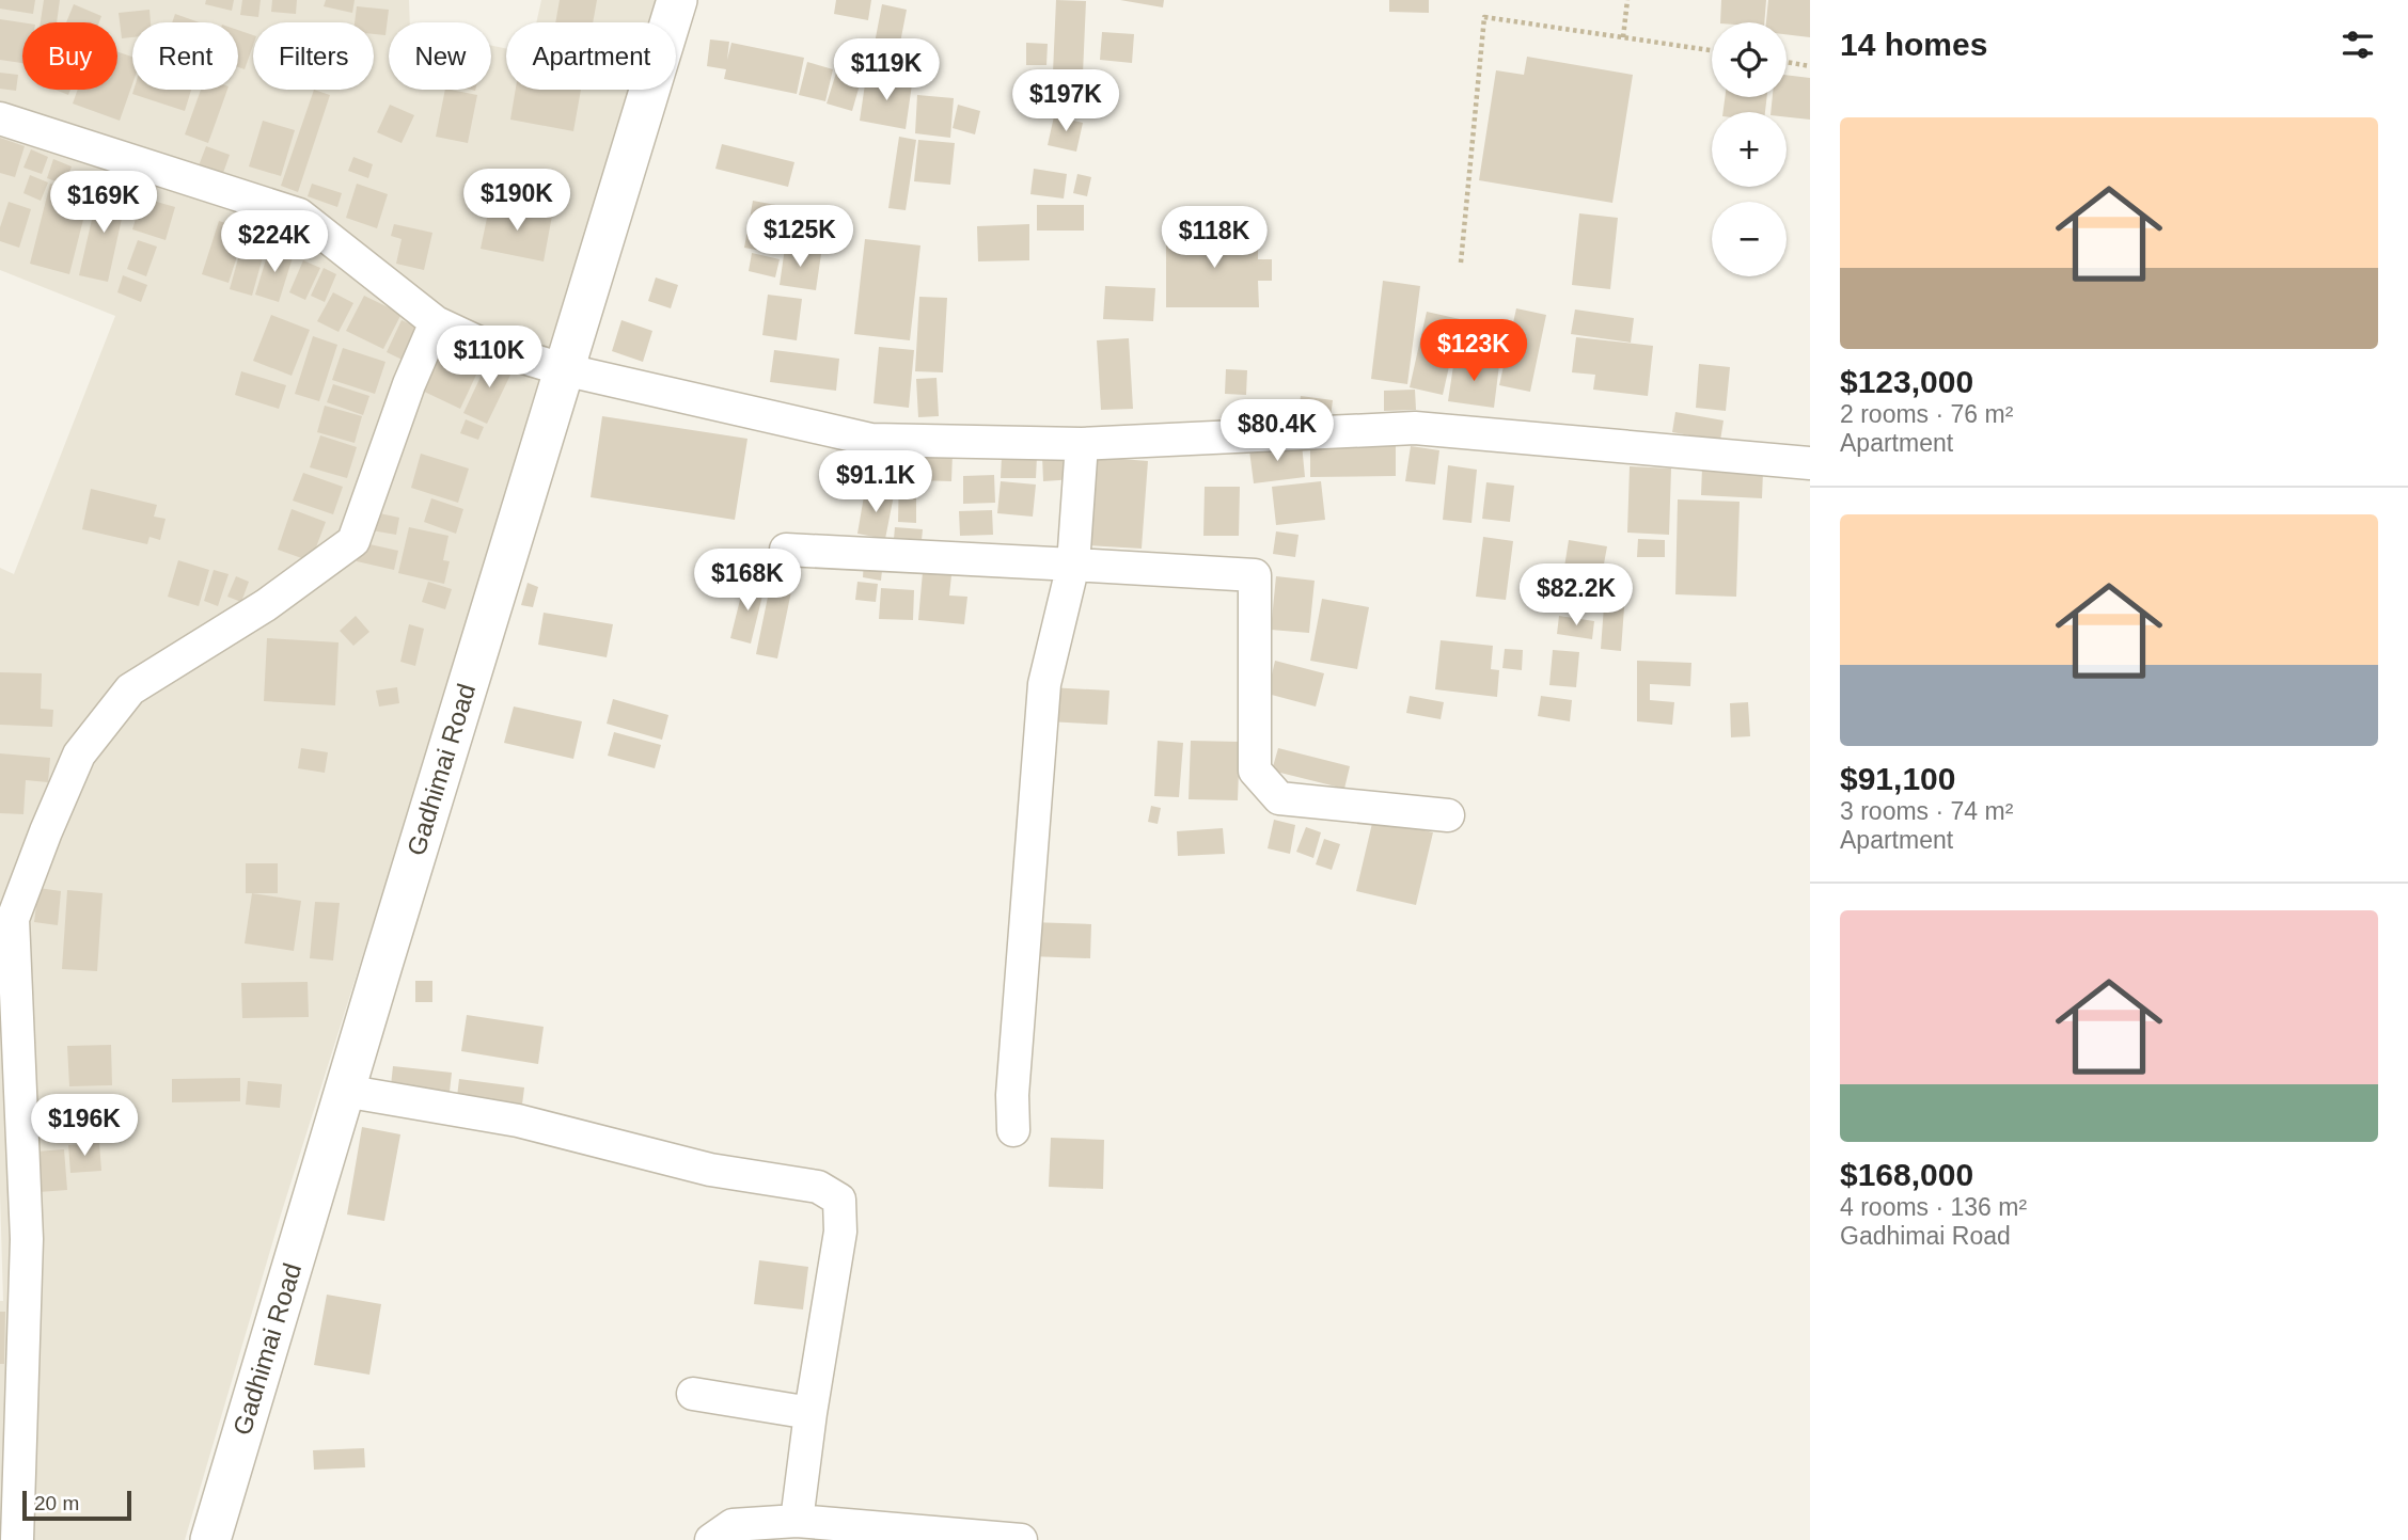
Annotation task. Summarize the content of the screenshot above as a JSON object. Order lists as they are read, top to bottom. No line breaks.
{"streets":{"street":["Gadhimai Road"]},"scale_bar":"20 m","page":{"heading":"14 homes","map_buttons":["+","−"],"chip":["Buy","Rent","Filters","New","Apartment"],"price":["$119K","$197K","$190K","$169K","$125K","$118K","$224K","$123K","$110K","$80.4K","$91.1K","$168K","$82.2K","$196K"],"list":[{"name":"$123,000","note":"2 rooms · 76 m² · Apartment"},{"name":"$91,100","note":"3 rooms · 74 m² · Apartment"},{"name":"$168,000","note":"4 rooms · 136 m² · Gadhimai Road"}],"scale":"20 m"}}
